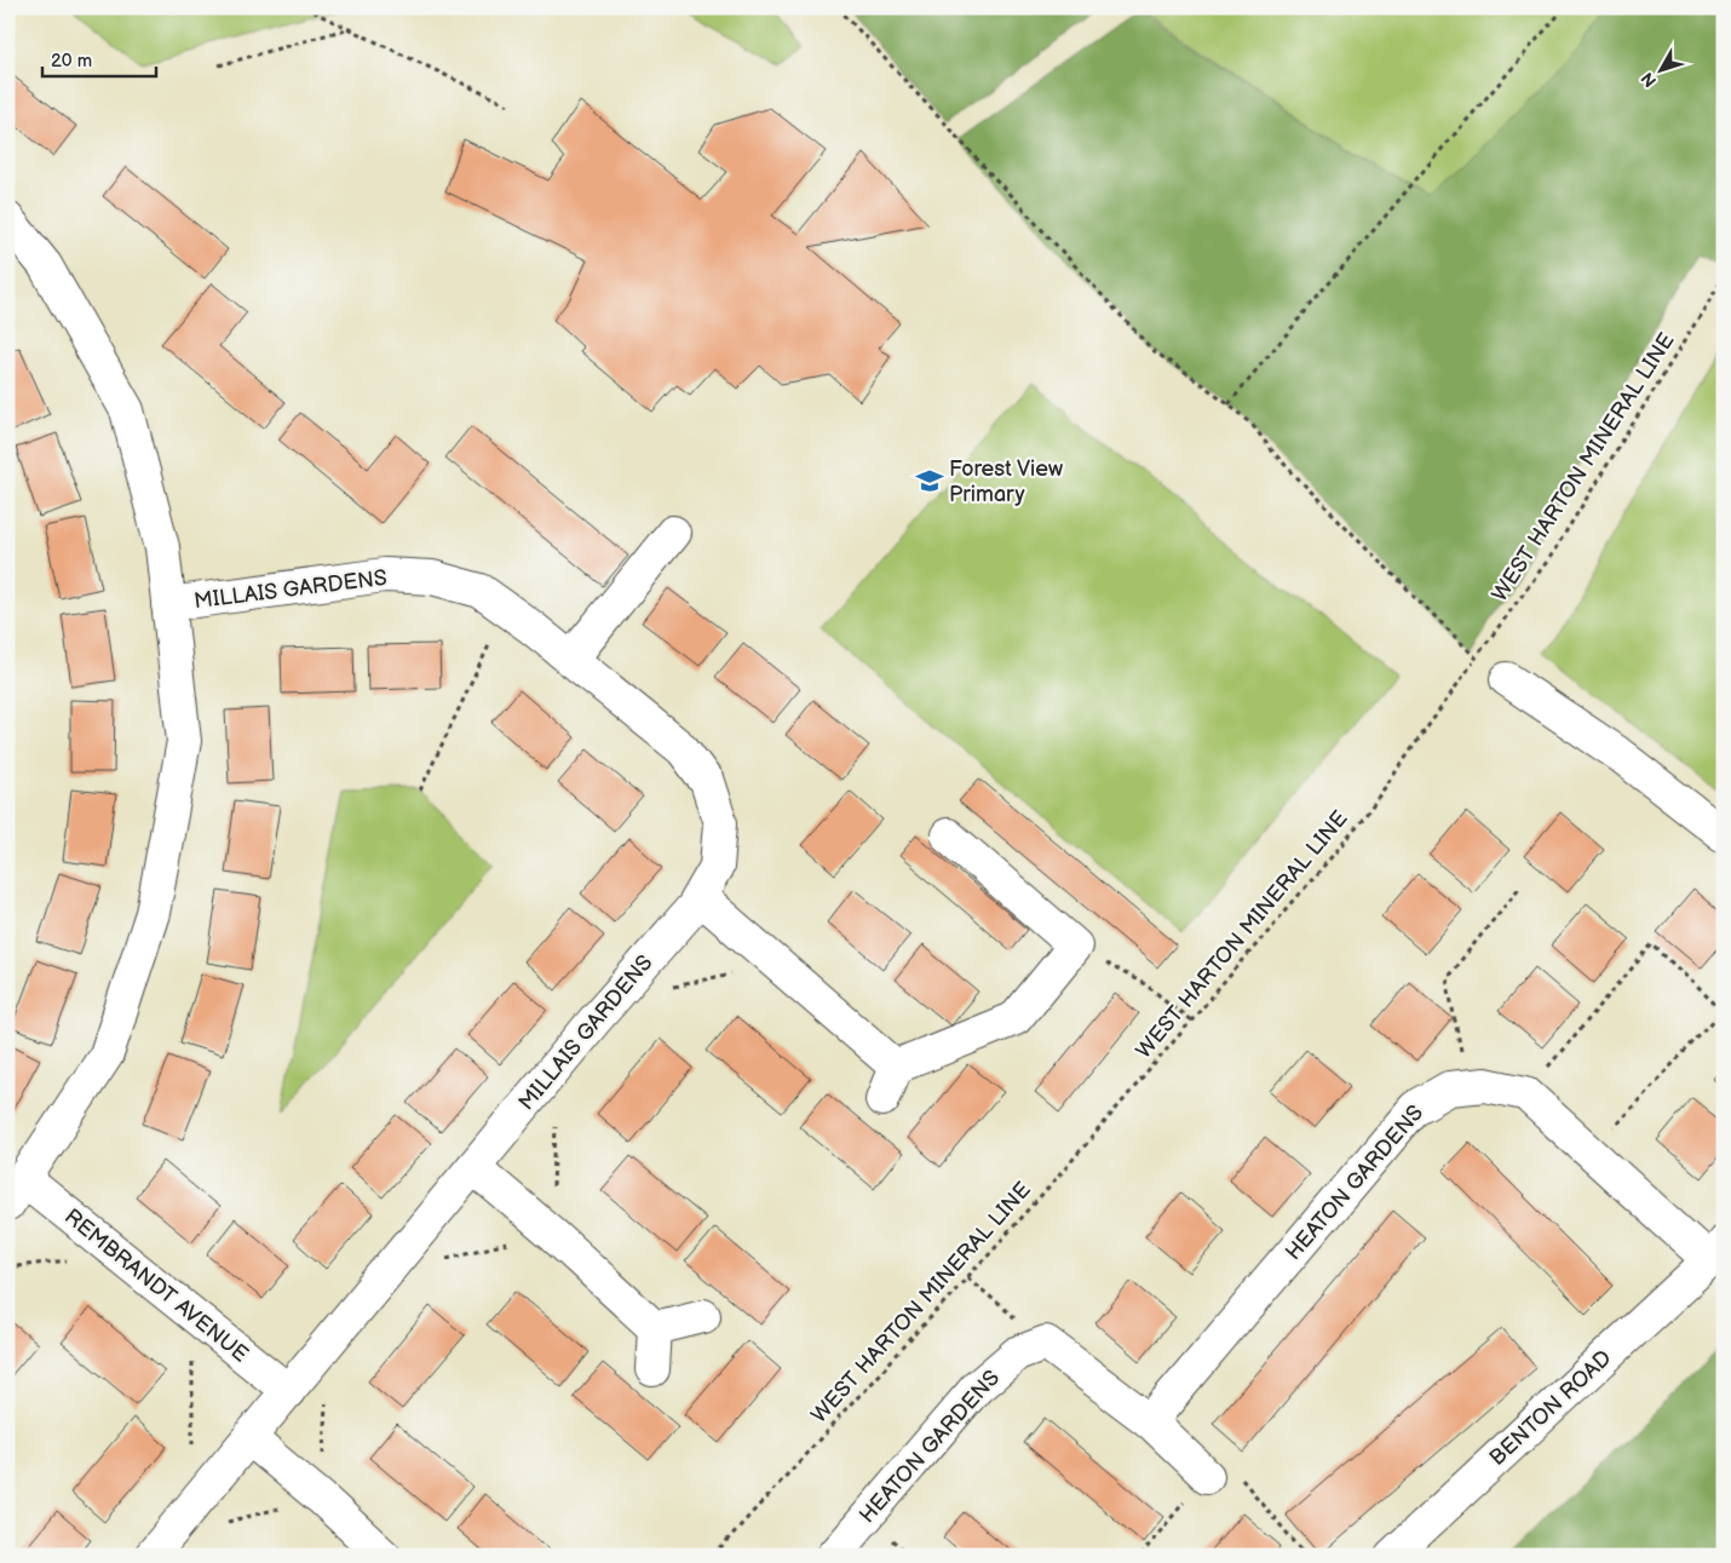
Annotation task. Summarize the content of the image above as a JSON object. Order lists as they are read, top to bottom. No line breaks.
{"streets":{"street":["MILLAIS GARDENS","HEATON GARDENS","REMBRANDT AVENUE","BENTON ROAD"],"path":["WEST HARTON MINERAL LINE"]},"crossings":[["MILLAIS GARDENS","REMBRANDT AVENUE"]],"places":{"school or university":["Forest View Primary"]},"scale_bar":"20 m","north":"bottom left"}
